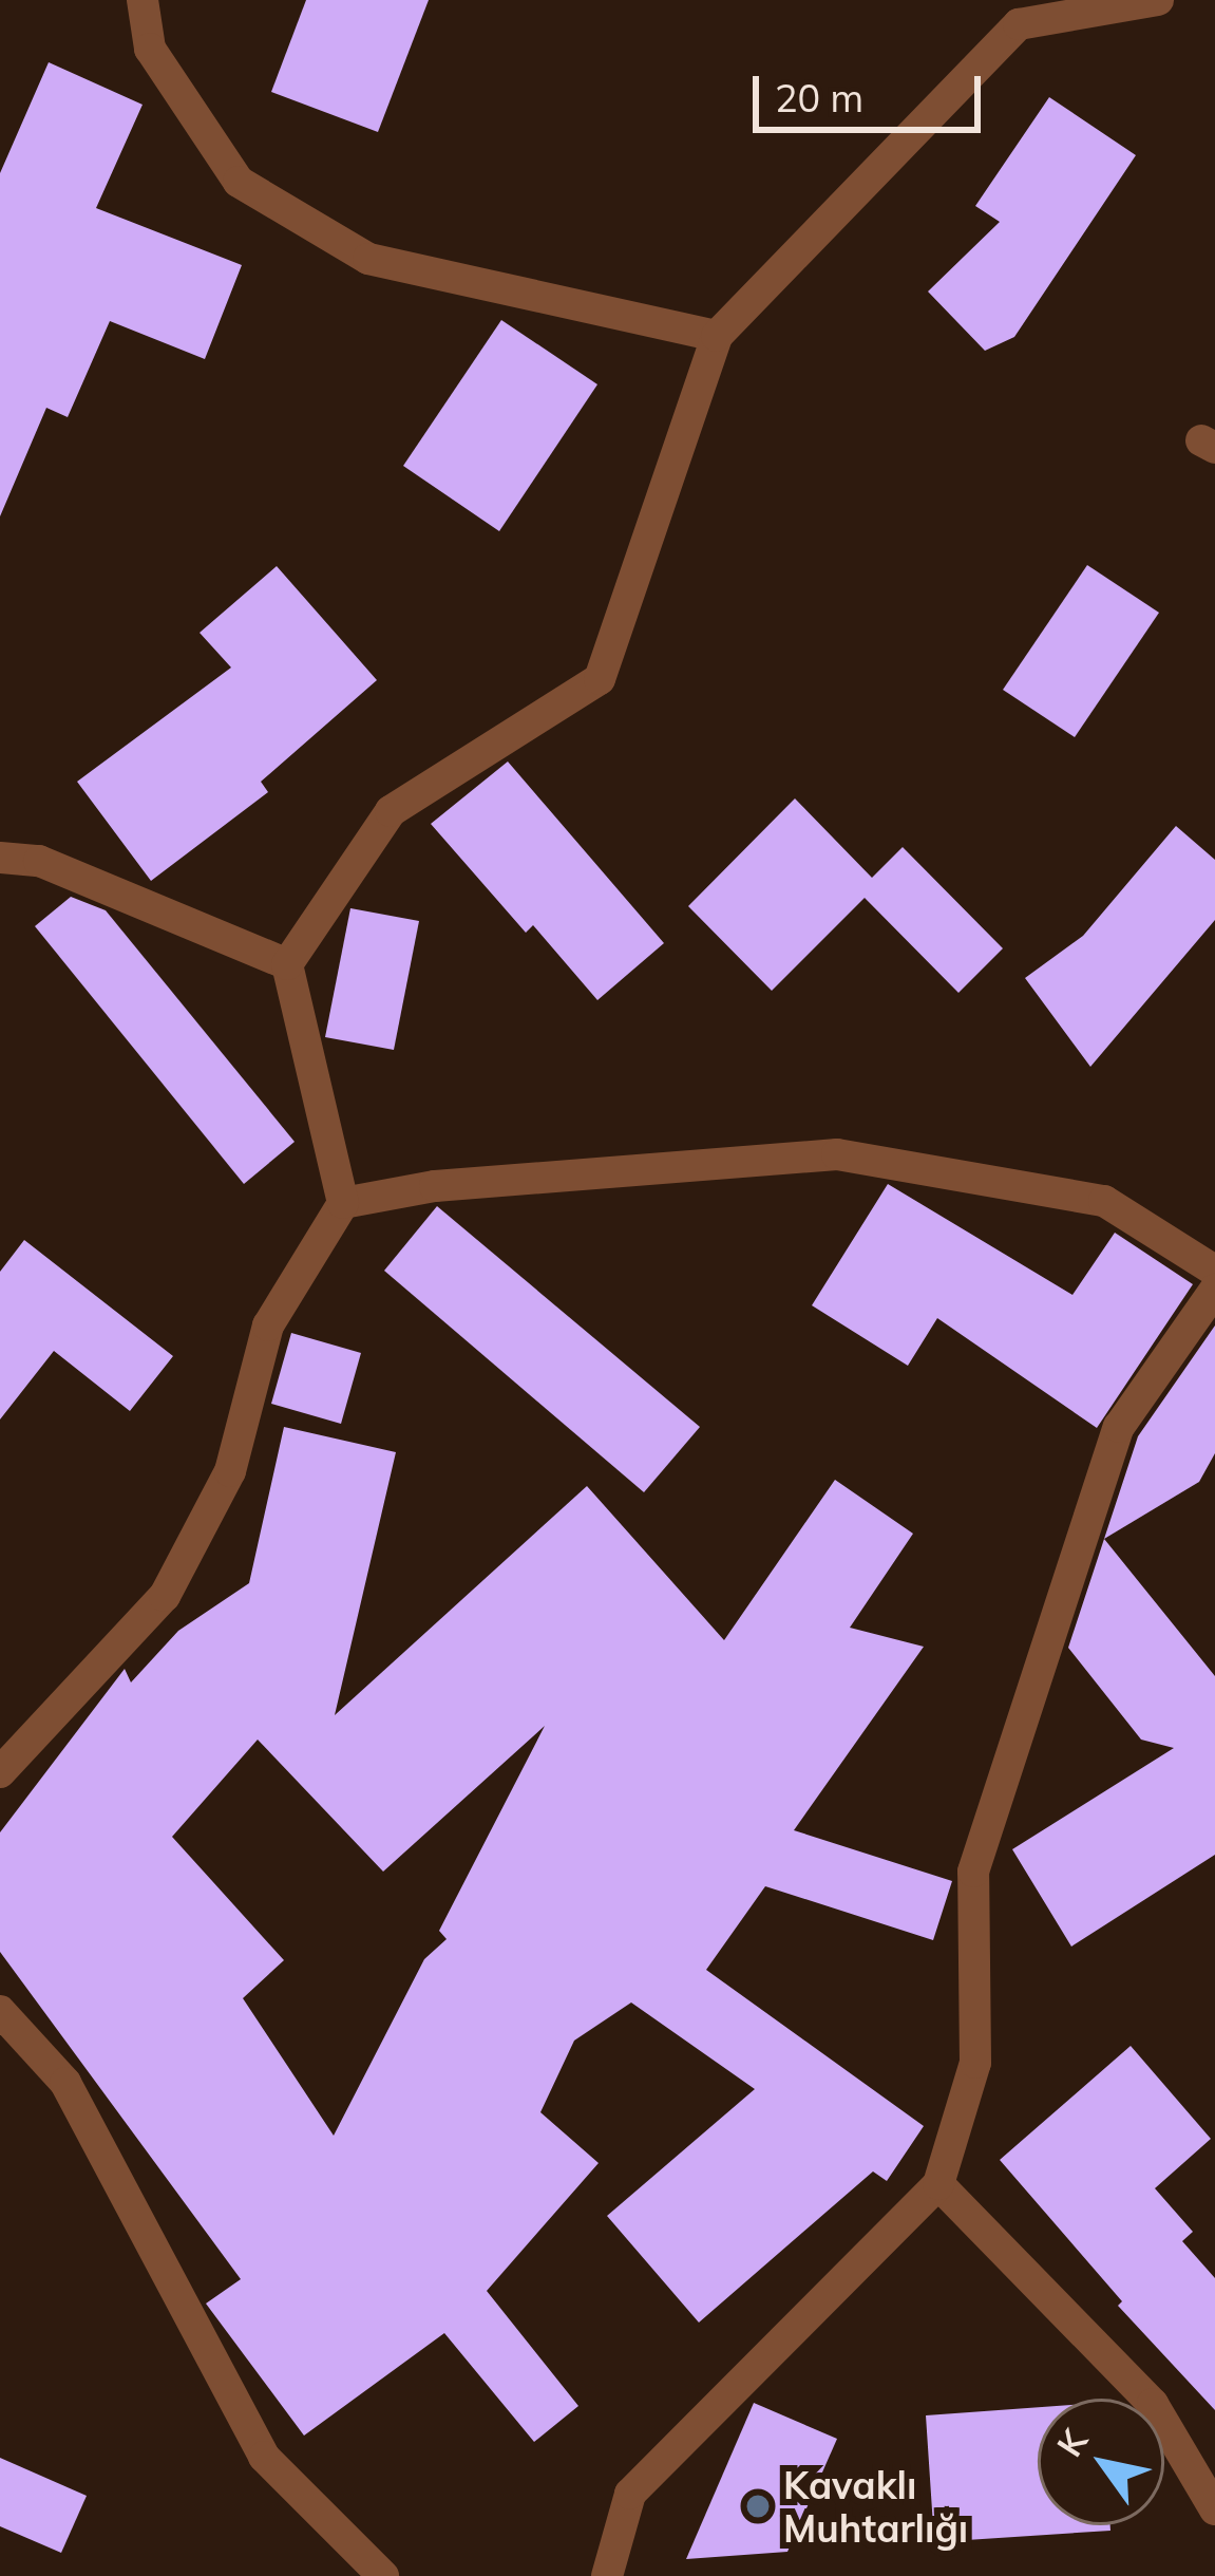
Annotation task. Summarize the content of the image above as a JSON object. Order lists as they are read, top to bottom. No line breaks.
{"places":["Kavaklı Muhtarlığı"],"scale_bar":"20 m","north":"top left"}
